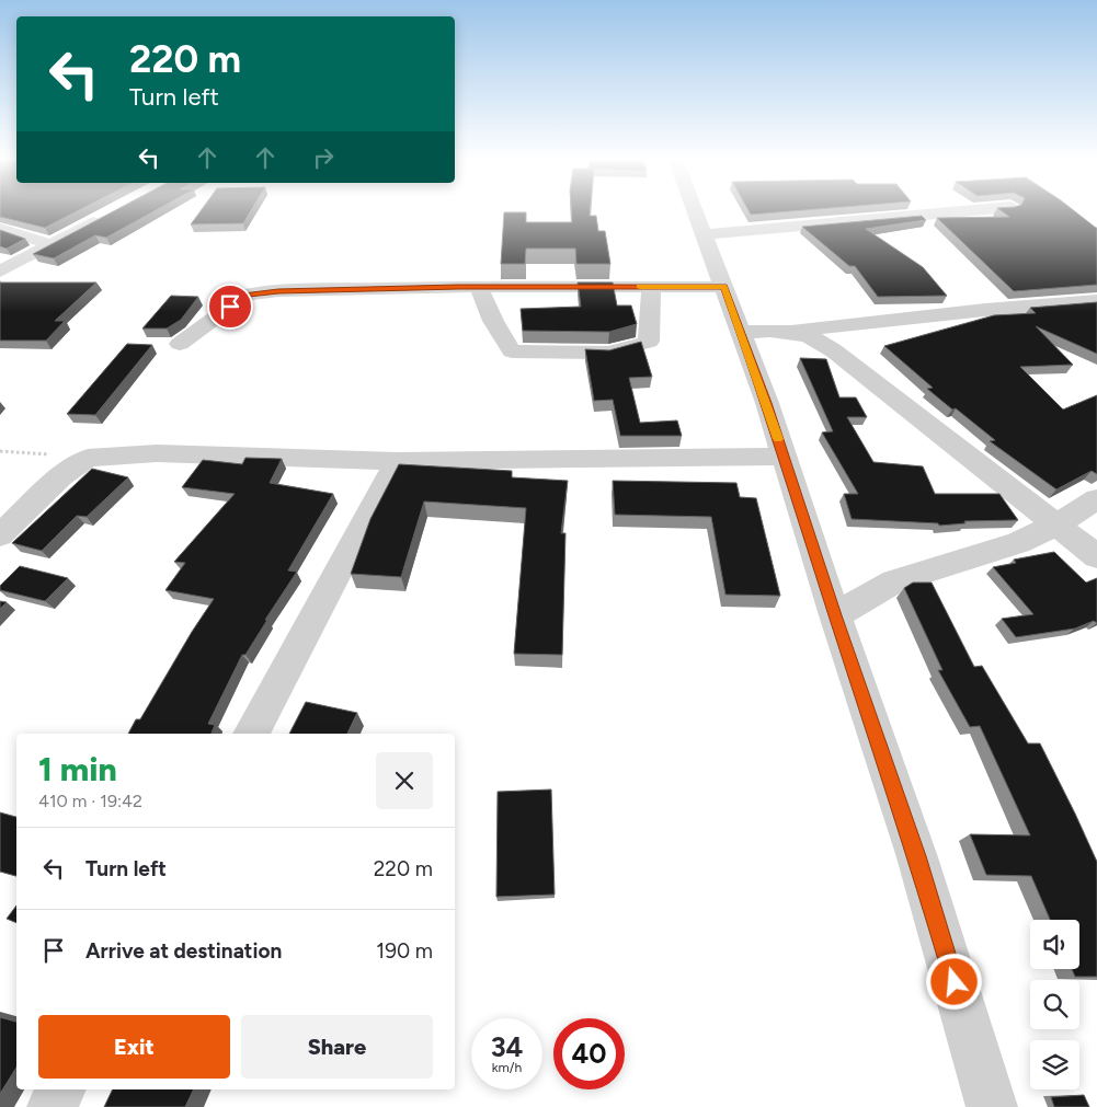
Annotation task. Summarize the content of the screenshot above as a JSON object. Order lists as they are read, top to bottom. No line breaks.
{"page":{"turn":["220 m","Turn left"],"heading":["1 min","410 m · 19:42"],"list":[{"name":"Turn left","value":"220 m"},{"name":"Arrive at destination","value":"190 m"}],"buttons":["Exit","Share"],"speed":"34 km/h","limit":"40"}}
